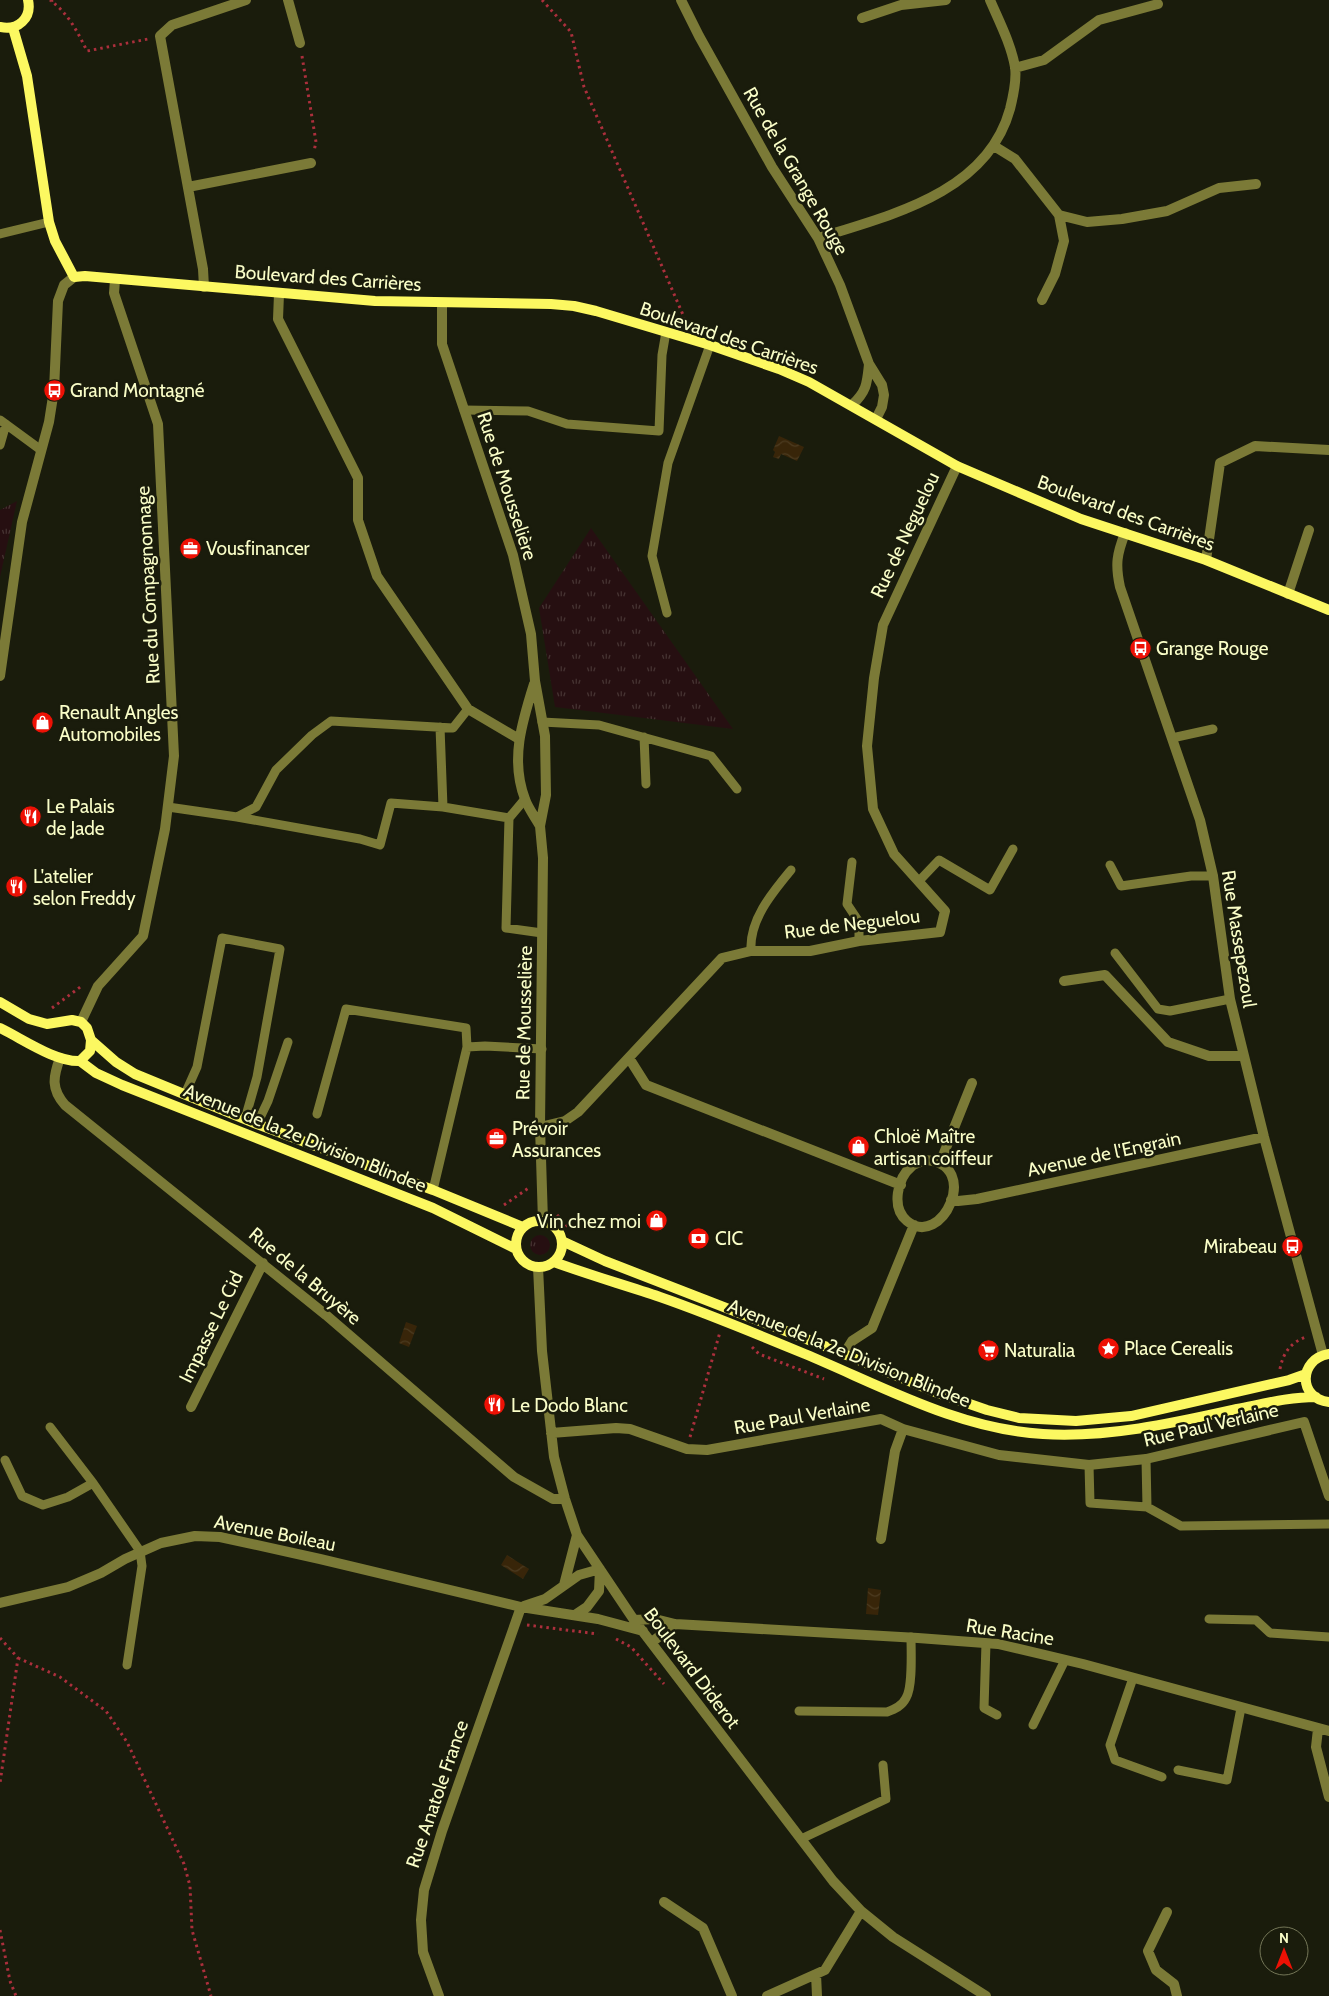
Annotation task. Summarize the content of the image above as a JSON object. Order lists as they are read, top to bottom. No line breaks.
{"streets":{"main road":["Boulevard des Carrières","Avenue de la 2e Division Blindee"],"street":["Rue de la Grange Rouge","Rue de Mousselière","Rue de Neguelou","Rue du Compagnonnage","Rue Massepezoul","Avenue de l'Engrain","Rue de la Bruyère","Impasse Le Cid","Rue Paul Verlaine","Avenue Boileau","Rue Racine","Boulevard Diderot","Rue Anatole France"]},"crossings":[["Rue de la Grange Rouge","Boulevard des Carrières"],["Boulevard des Carrières","Rue de Mousselière"],["Boulevard des Carrières","Rue de Neguelou"],["Boulevard des Carrières","Rue du Compagnonnage"],["Boulevard des Carrières","Rue Massepezoul"],["Rue de Mousselière","Rue de Neguelou"],["Rue de Mousselière","Avenue de la 2e Division Blindee"],["Rue de Mousselière","Boulevard Diderot"],["Rue du Compagnonnage","Avenue de la 2e Division Blindee"],["Rue Massepezoul","Avenue de l'Engrain"],["Avenue de la 2e Division Blindee","Boulevard Diderot"],["Rue de la Bruyère","Impasse Le Cid"],["Rue de la Bruyère","Boulevard Diderot"],["Rue Paul Verlaine","Boulevard Diderot"],["Avenue Boileau","Boulevard Diderot"],["Avenue Boileau","Rue Anatole France"],["Rue Racine","Boulevard Diderot"]],"places":{"bus stop":["Grand Montagné","Grange Rouge","Mirabeau"],"office":["Vousfinancer","Prévoir Assurances"],"shop":["Renault Angles Automobiles","Chloë Maître artisan coiffeur","Vin chez moi"],"restaurant":["Le Palais de Jade","L'atelier selon Freddy","Le Dodo Blanc"],"bank":["CIC"],"place":["Place Cerealis"],"supermarket":["Naturalia"]},"north":"top"}
